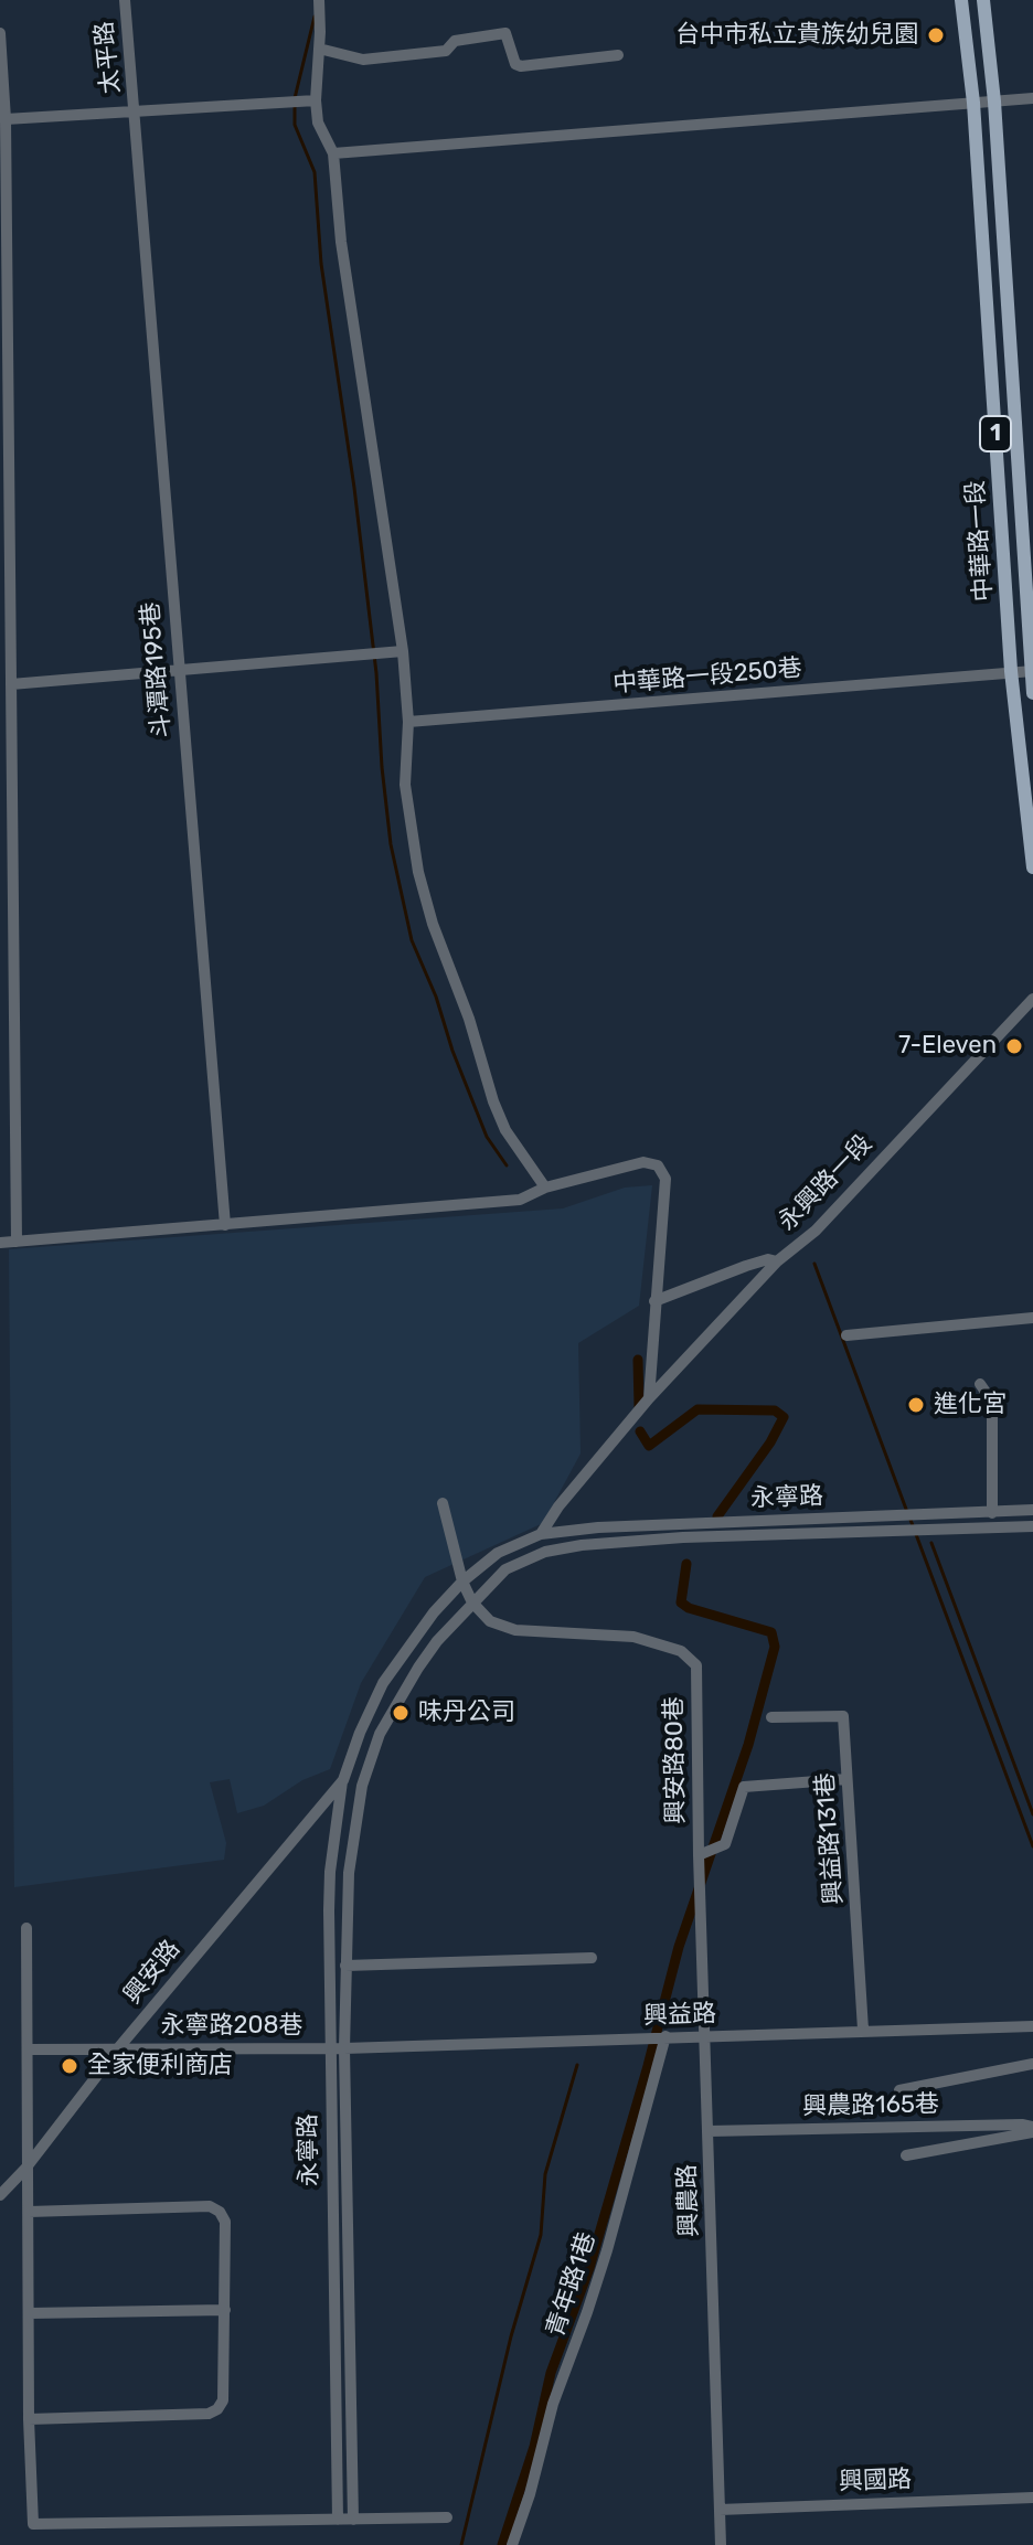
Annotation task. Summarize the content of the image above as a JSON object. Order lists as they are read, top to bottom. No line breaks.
{"streets":{"main road":["1","中華路一段"],"street":["太平路","斗潭路195巷","中華路一段250巷","永興路一段","永寧路","興安路80巷","興益路131巷","興安路","興益路","永寧路208巷","興農路165巷","興農路","青年路1巷","興國路"]},"crossings":[["太平路","斗潭路195巷"],["中華路一段","中華路一段250巷"],["永寧路","興安路"],["永寧路","興益路"],["永寧路","永寧路208巷"],["興安路80巷","興安路"],["興安路80巷","興農路"],["興益路131巷","興益路"],["興安路","永寧路208巷"],["興益路","永寧路208巷"],["興益路","興農路"],["興益路","青年路1巷"],["興農路165巷","興農路"],["興農路","興國路"]],"places":["台中市私立貴族幼兒園","7-Eleven","進化宮","味丹公司","全家便利商店"]}
